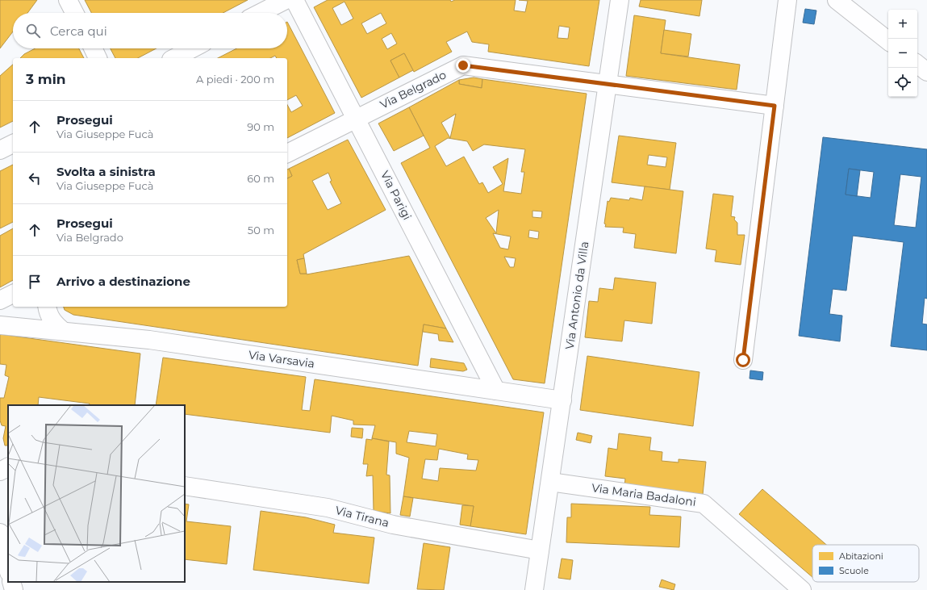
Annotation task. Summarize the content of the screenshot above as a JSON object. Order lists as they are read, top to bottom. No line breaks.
{"streets":{"street":["Via Belgrado","Via Parigi","Via Antonio da Villa","Via Varsavia","Via Maria Badaloni","Via Tirana"]},"crossings":[["Via Belgrado","Via Parigi"],["Via Belgrado","Via Antonio da Villa"],["Via Parigi","Via Varsavia"],["Via Antonio da Villa","Via Varsavia"],["Via Antonio da Villa","Via Maria Badaloni"],["Via Antonio da Villa","Via Tirana"]],"legend":["Abitazioni","Scuole"],"page":{"map_buttons":["+","−"],"search":"Cerca qui","heading":["3 min","A piedi · 200 m"],"list":[["Prosegui","Via Giuseppe Fucà","90 m"],["Svolta a sinistra","Via Giuseppe Fucà","60 m"],["Prosegui","Via Belgrado","50 m"],"Arrivo a destinazione"]}}
